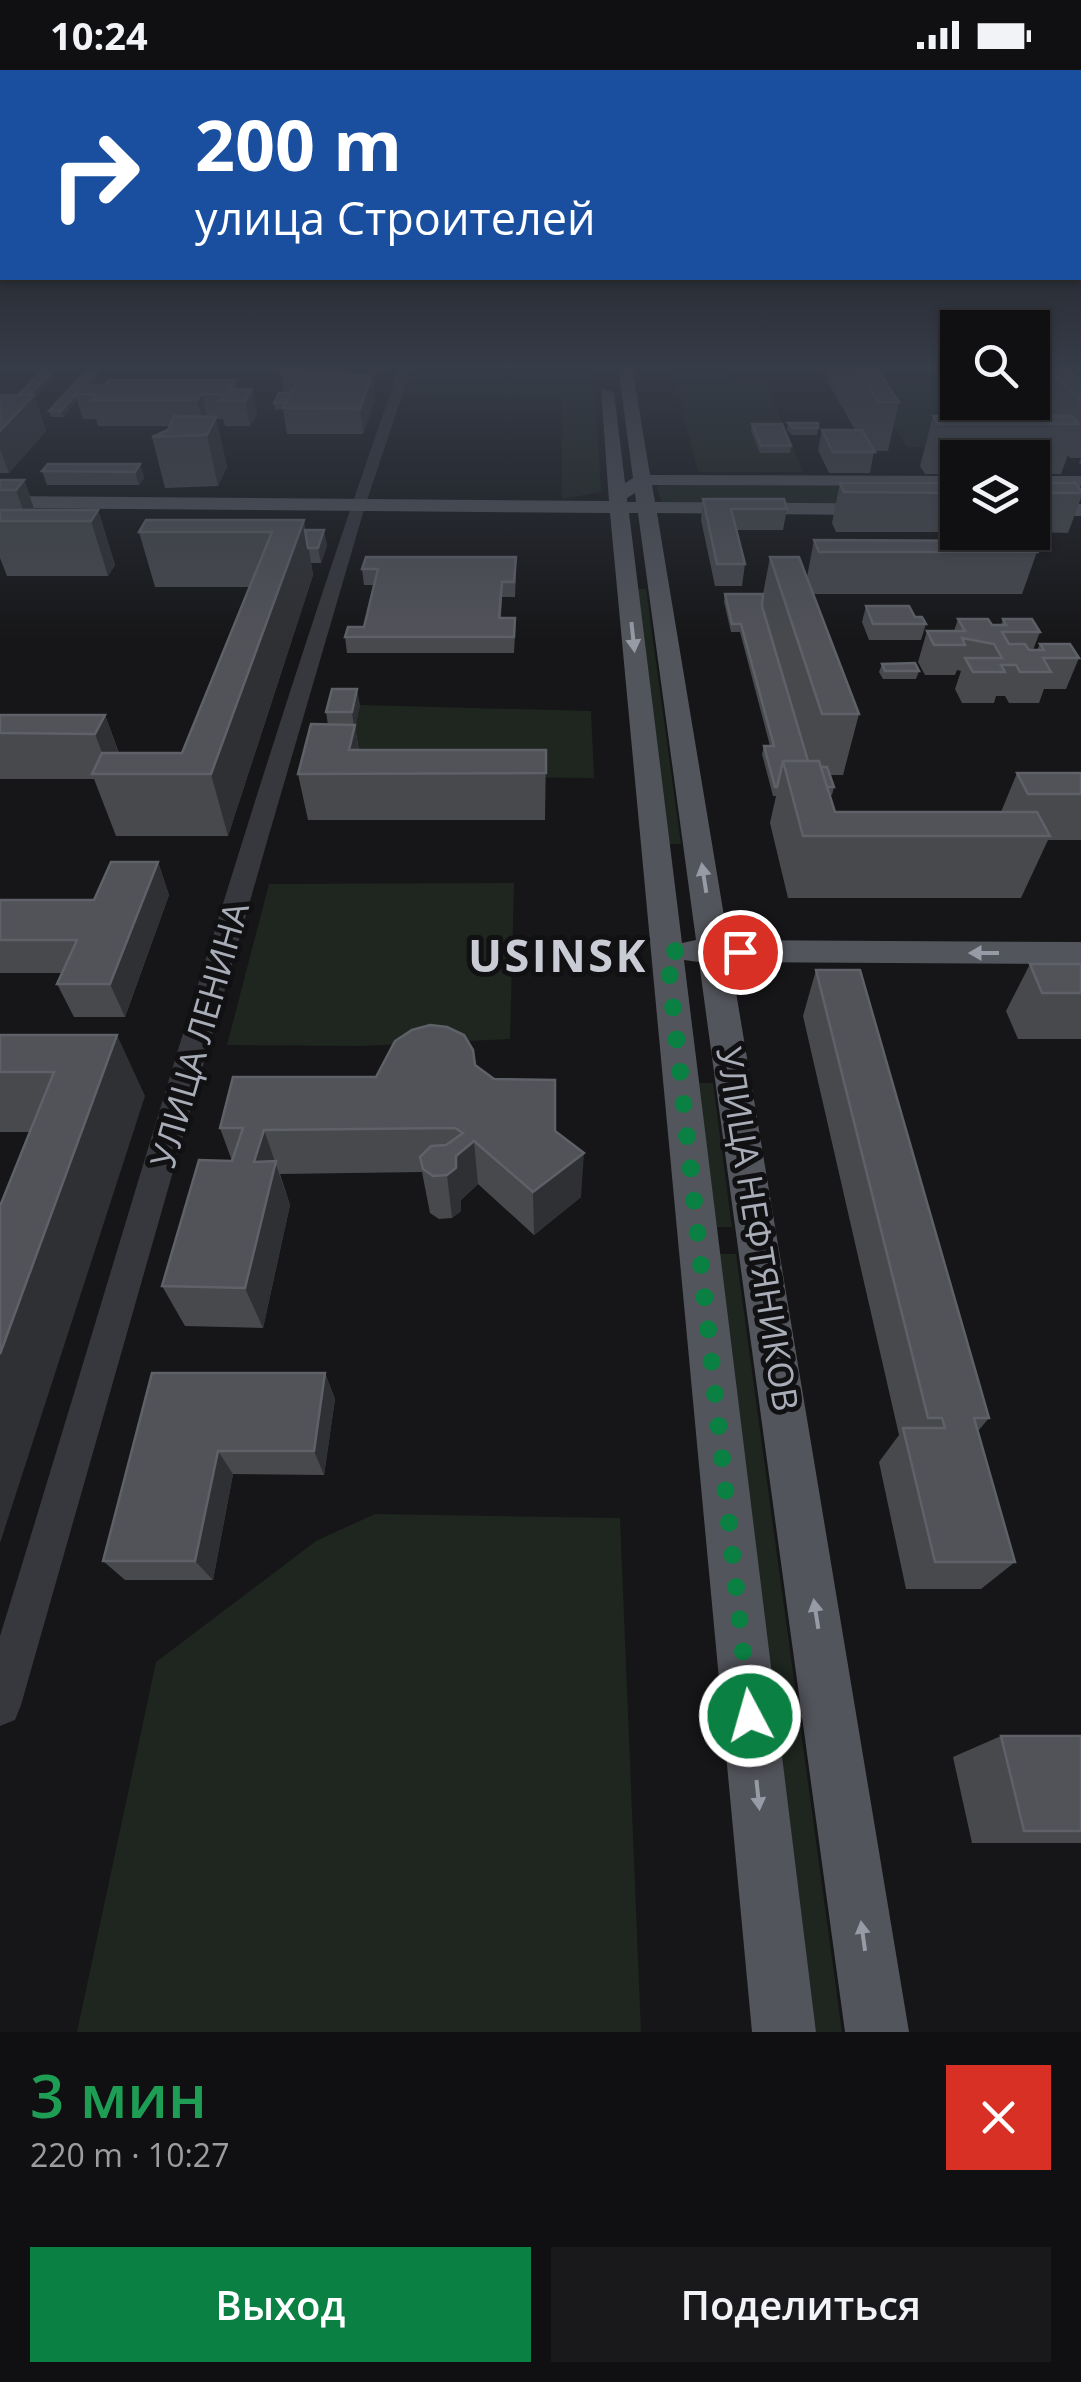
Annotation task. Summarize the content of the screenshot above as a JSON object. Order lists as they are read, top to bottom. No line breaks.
{"streets":{"main road":["УЛИЦА НЕФТЯНИКОВ"],"street":["УЛИЦА ЛЕНИНА"]},"districts":["USINSK"],"page":{"status":"10:24","turn":["200 m","улица Строителей"],"heading":["3 мин","220 m · 10:27"],"buttons":["Выход","Поделиться"]}}
